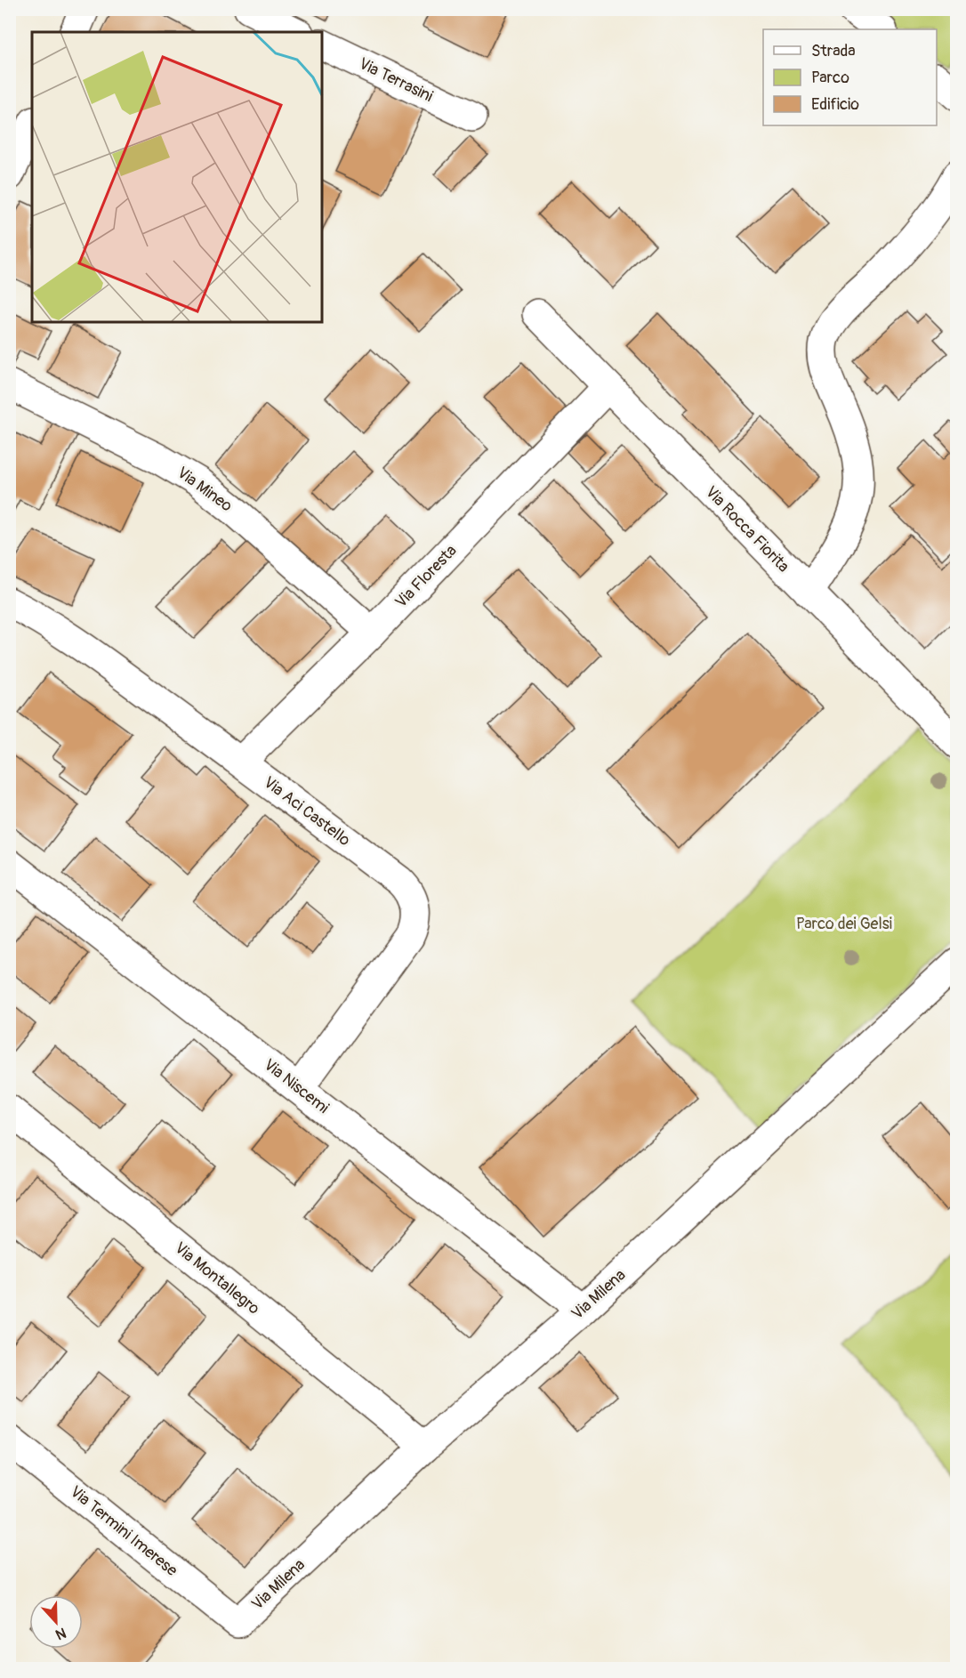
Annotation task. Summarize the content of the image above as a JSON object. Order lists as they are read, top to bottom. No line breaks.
{"streets":{"street":["Via Terrasini","Via Mineo","Via Rocca Fiorita","Via Floresta","Via Aci Castello","Via Niscemi","Via Montallegro","Via Milena","Via Termini Imerese"]},"crossings":[["Via Mineo","Via Floresta"],["Via Rocca Fiorita","Via Floresta"],["Via Floresta","Via Aci Castello"],["Via Aci Castello","Via Niscemi"],["Via Niscemi","Via Milena"],["Via Montallegro","Via Milena"],["Via Milena","Via Termini Imerese"]],"parks":["Parco dei Gelsi"],"legend":["Strada","Parco","Edificio"],"north":"bottom"}
